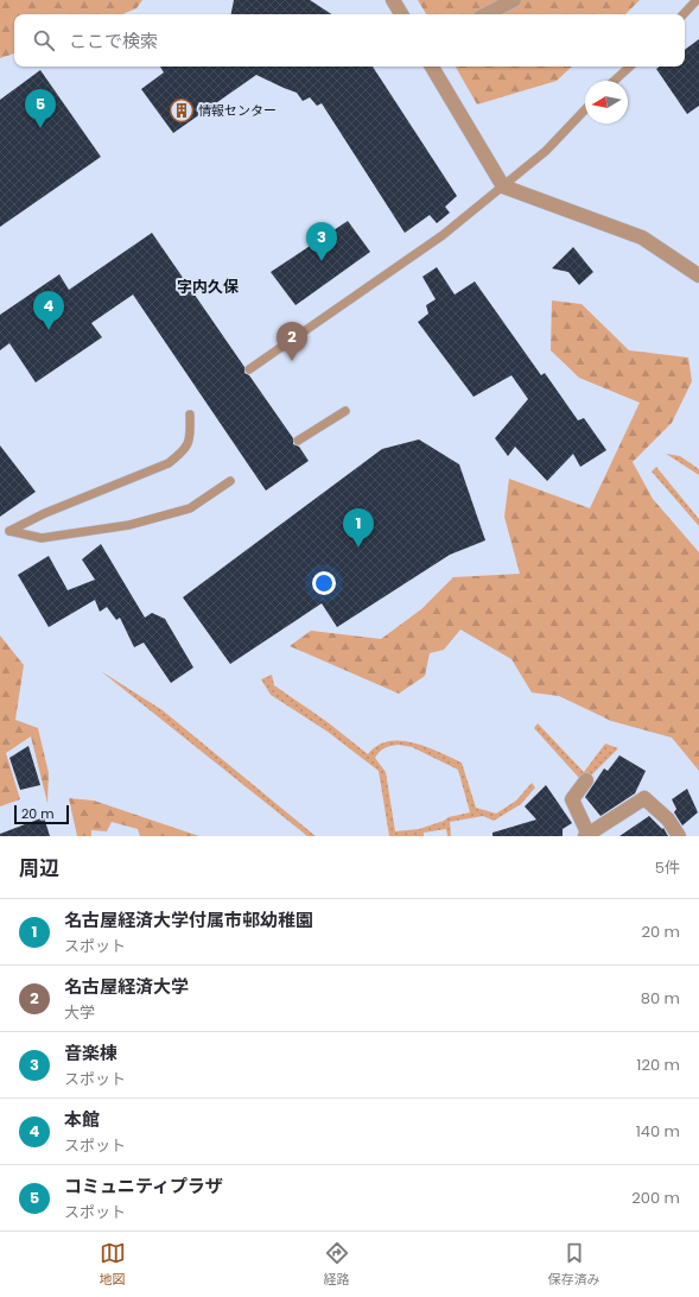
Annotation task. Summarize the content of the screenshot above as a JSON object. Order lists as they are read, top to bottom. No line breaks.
{"districts":["字内久保"],"places":{"building":["情報センター"]},"scale_bar":"20 m","north":"left","page":{"search":"ここで検索","pins":["5","3","4","2","1"],"scale":"20 m","heading":["周辺","5件"],"list":[{"mark":"1","name":"名古屋経済大学付属市邨幼稚園","note":"スポット","value":"20 m"},{"mark":"2","name":"名古屋経済大学","note":"大学","value":"80 m"},{"mark":"3","name":"音楽棟","note":"スポット","value":"120 m"},{"mark":"4","name":"本館","note":"スポット","value":"140 m"},{"mark":"5","name":"コミュニティプラザ","note":"スポット","value":"200 m"}],"nav":["地図","経路","保存済み"]}}
